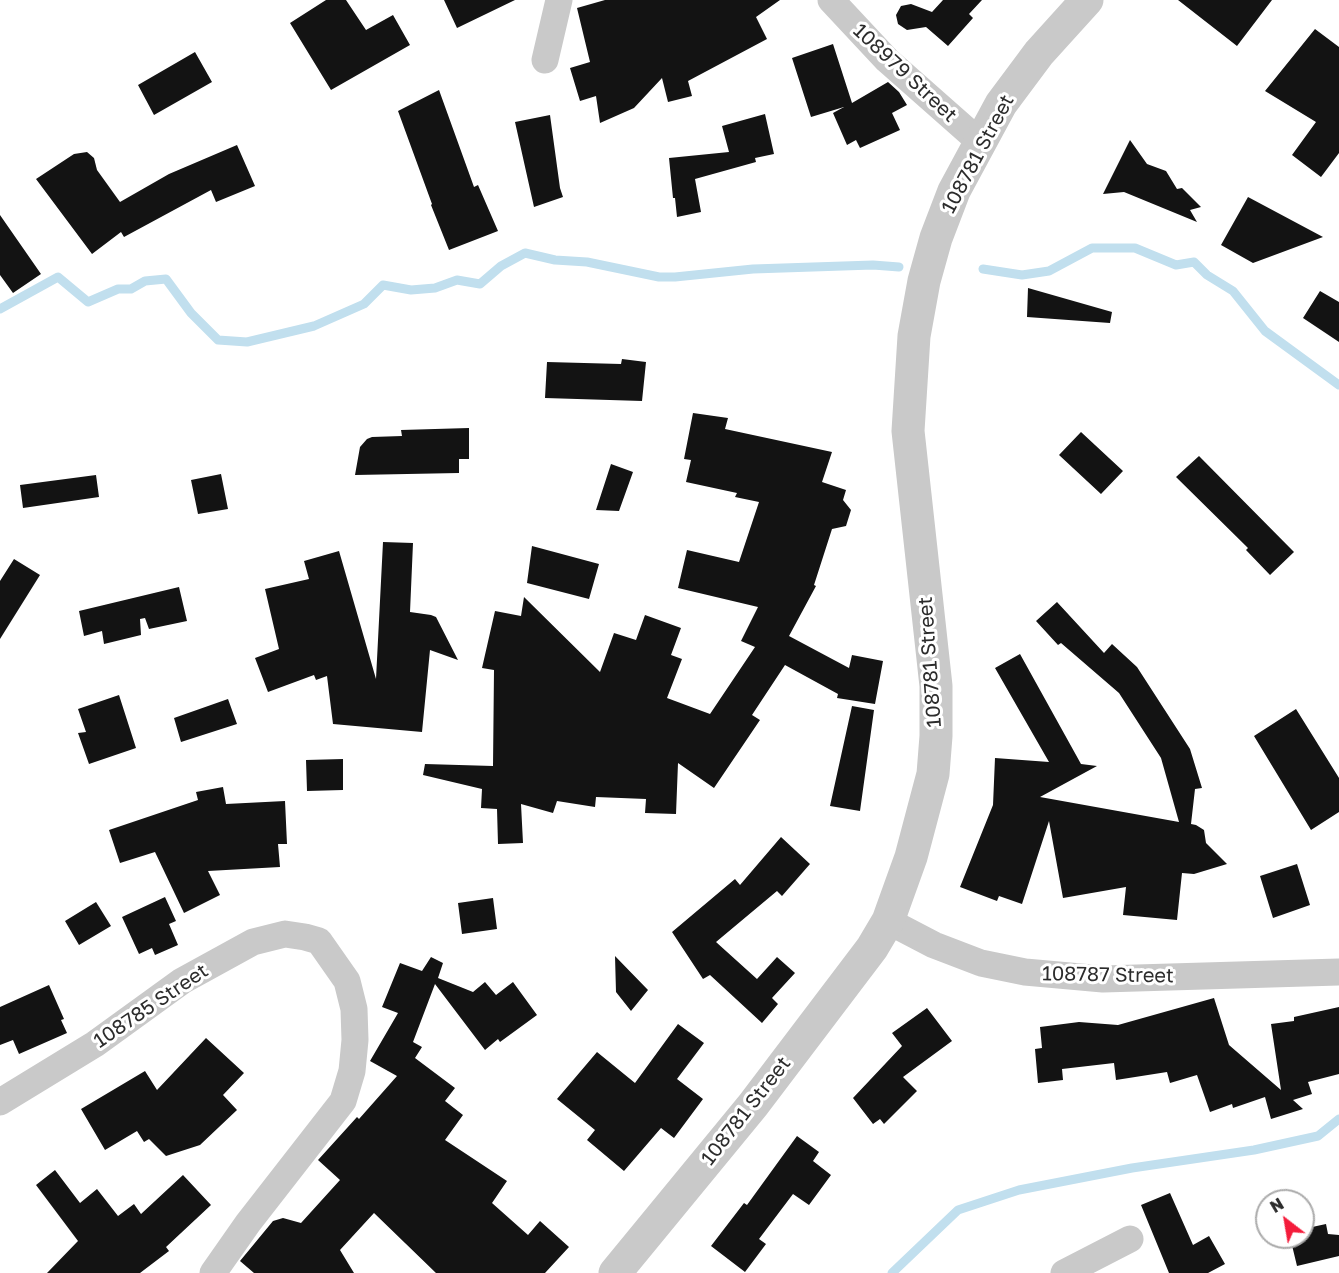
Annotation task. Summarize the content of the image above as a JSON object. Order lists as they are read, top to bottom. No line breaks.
{"streets":{"street":["108979 Street","108781 Street","108787 Street","108785 Street"]},"crossings":[["108979 Street","108781 Street"],["108781 Street","108787 Street"]],"north":"top left"}
